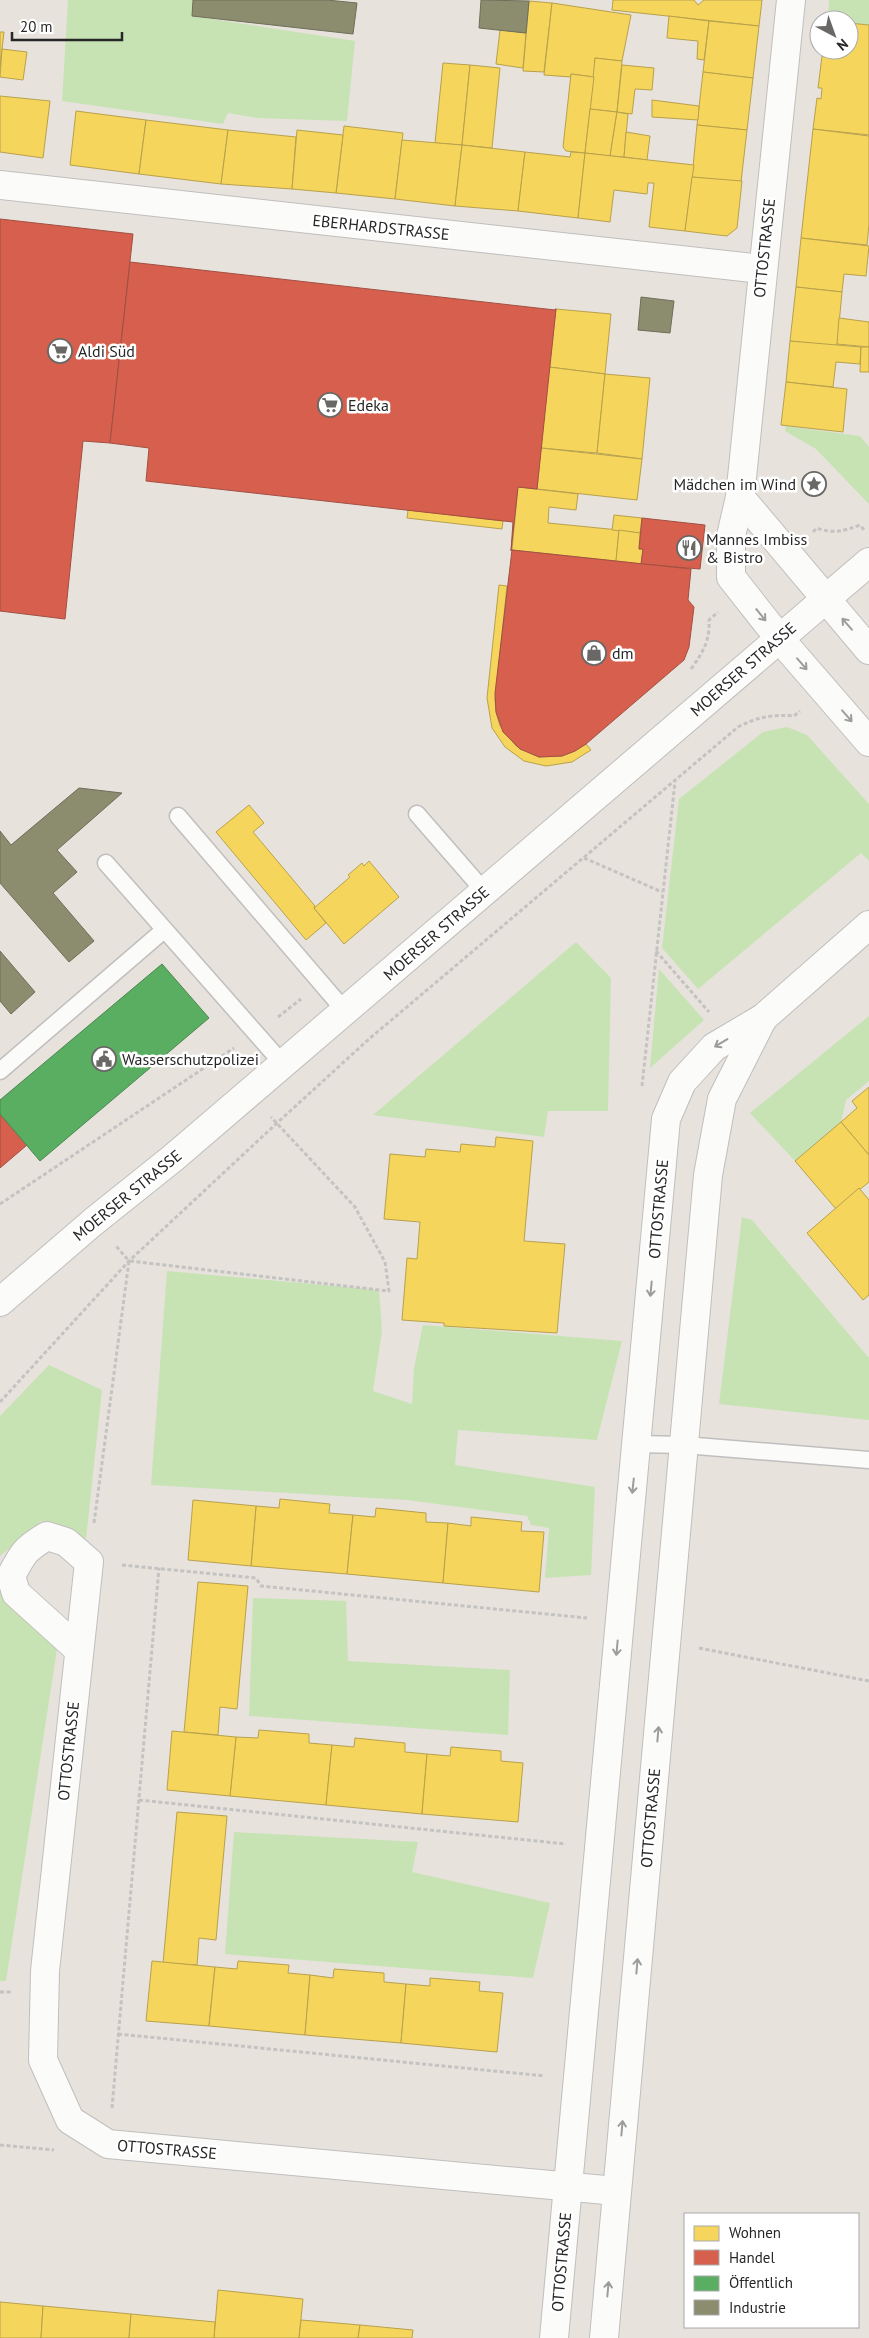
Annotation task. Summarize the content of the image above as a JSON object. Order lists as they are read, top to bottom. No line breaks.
{"streets":{"street":["EBERHARDSTRASSE","OTTOSTRASSE","MOERSER STRASSE"]},"crossings":[["EBERHARDSTRASSE","OTTOSTRASSE"],["OTTOSTRASSE","MOERSER STRASSE"]],"places":{"supermarket":["Aldi Süd","Edeka"],"place":["Mädchen im Wind"],"restaurant":["Mannes Imbiss & Bistro"],"shop":["dm"],"public building":["Wasserschutzpolizei"]},"legend":["Wohnen","Handel","Öffentlich","Industrie"],"scale_bar":"20 m","north":"bottom right"}
